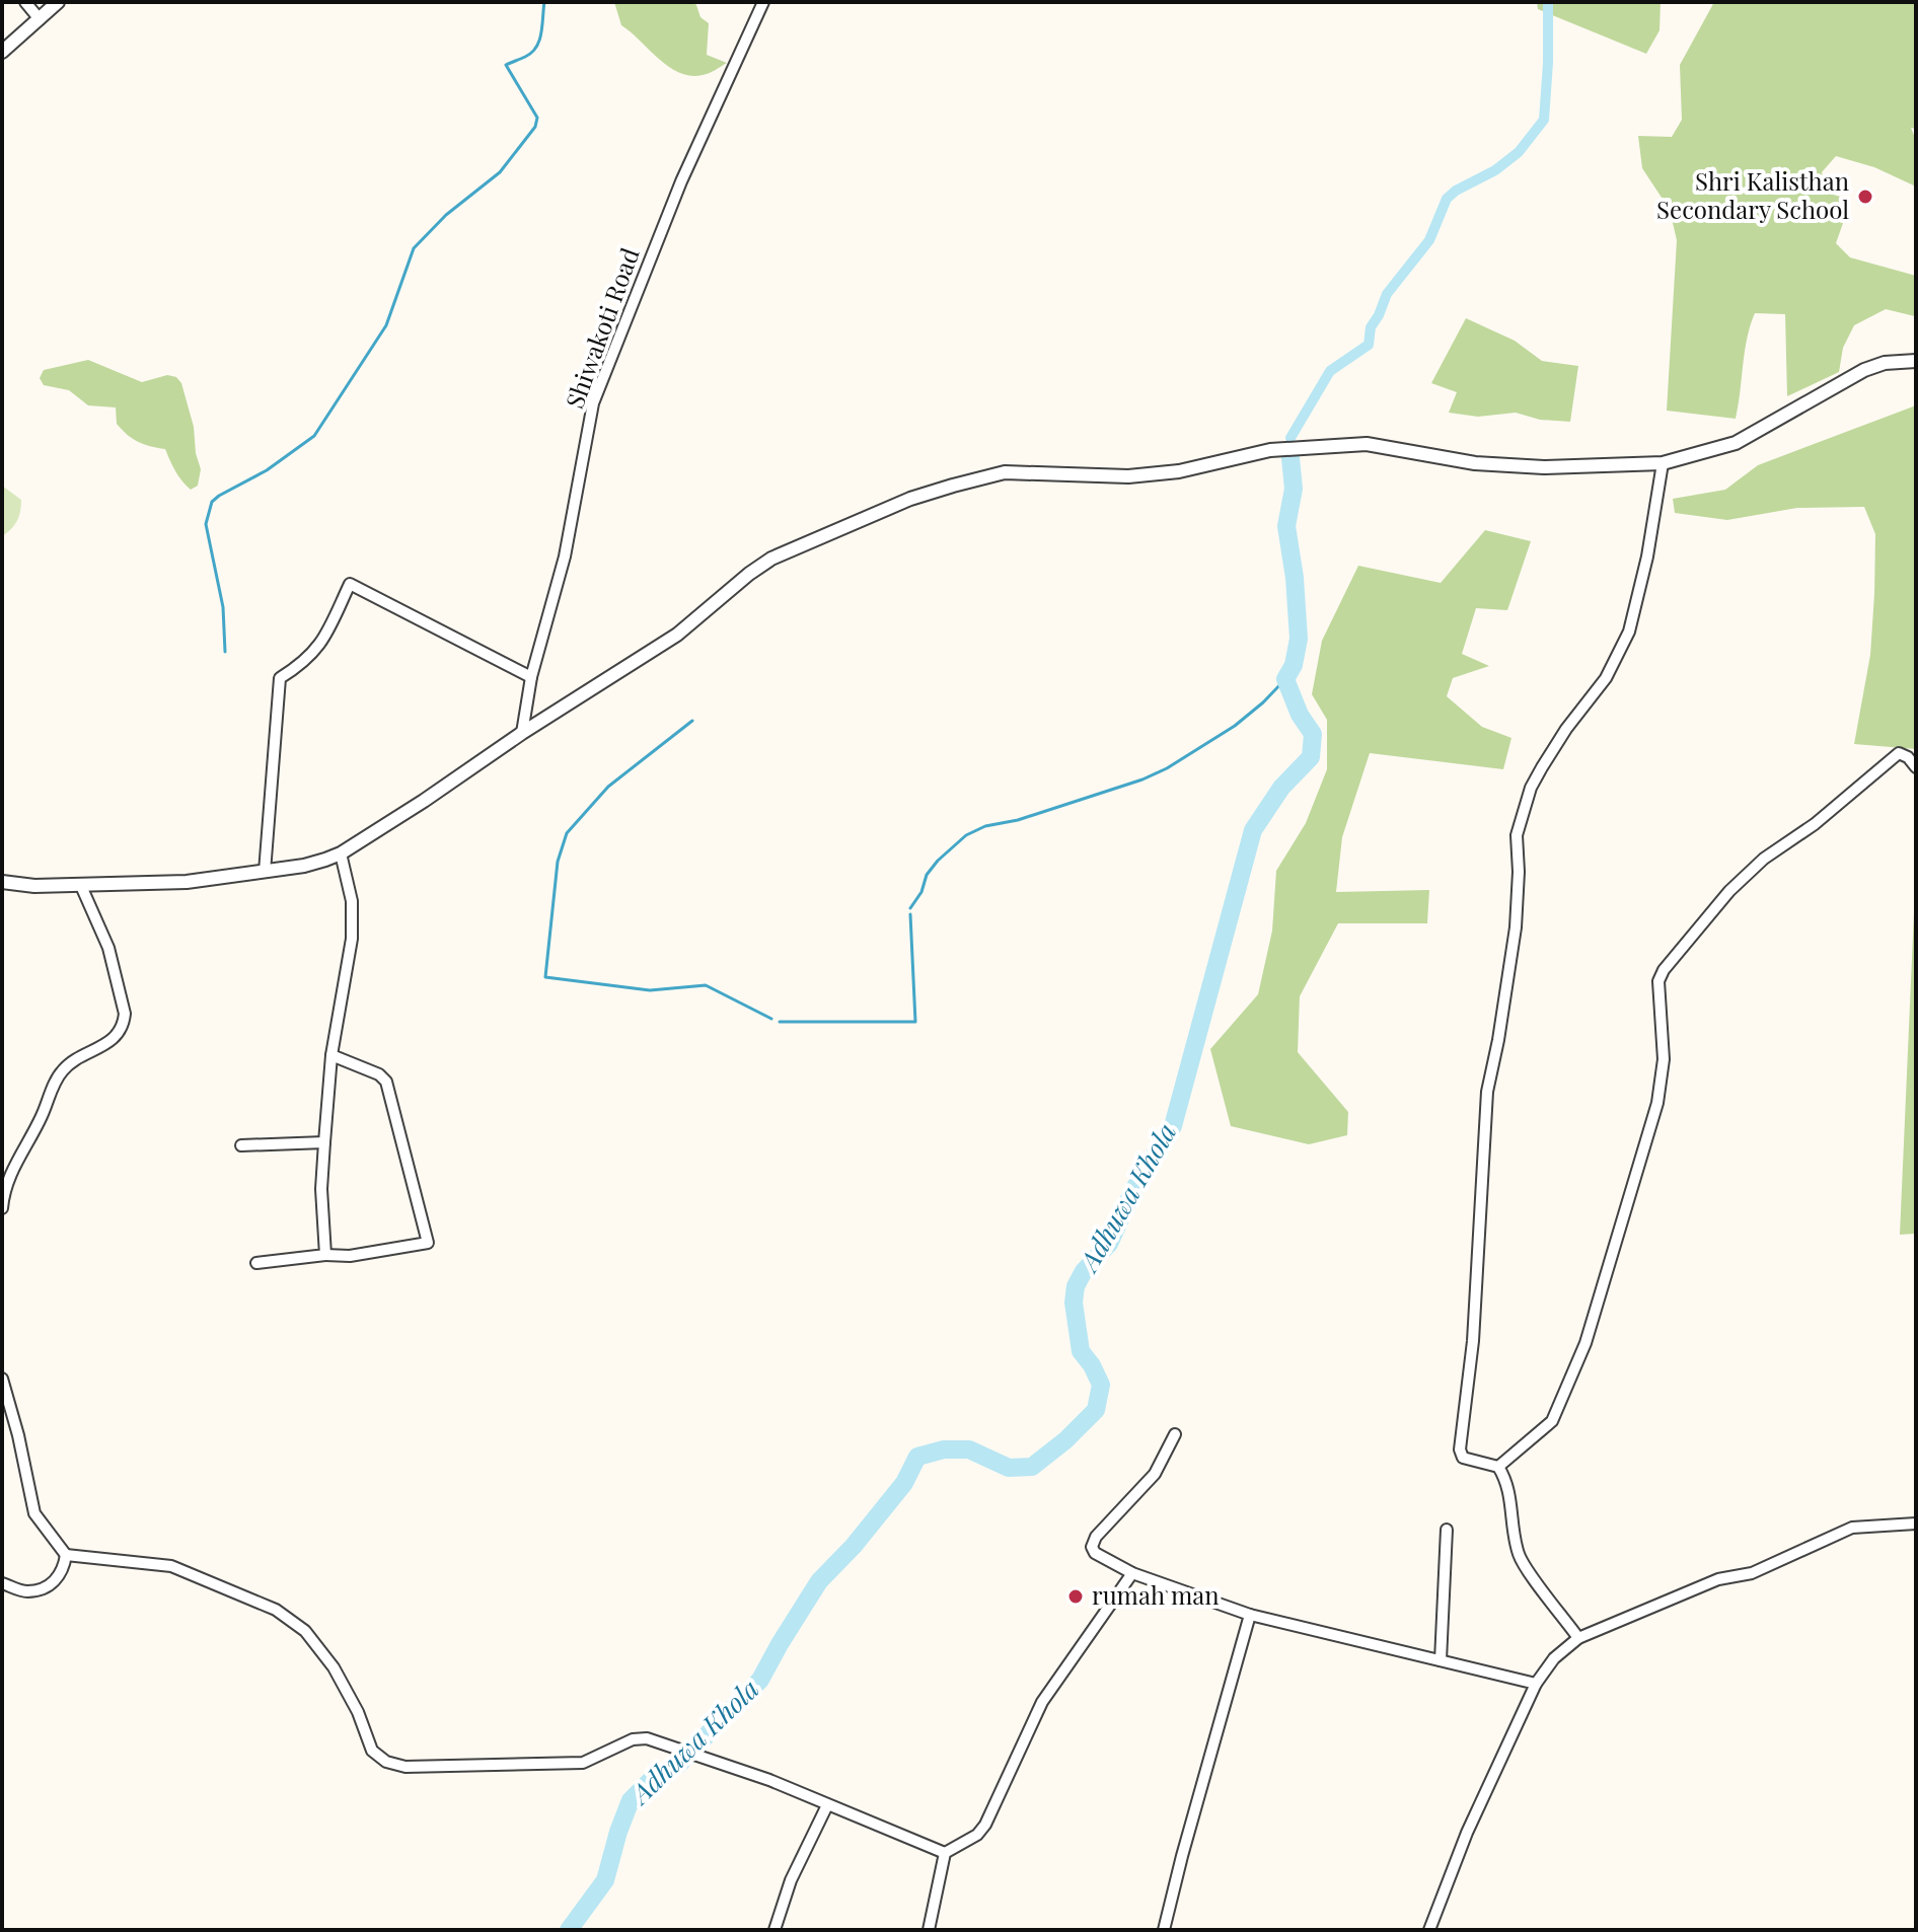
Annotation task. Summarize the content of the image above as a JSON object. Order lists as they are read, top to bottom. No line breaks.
{"streets":{"street":["Shiwakoti Road"]},"water":["Adhuwa Khola"],"places":["Shri Kalisthan Secondary School","rumah man"]}
